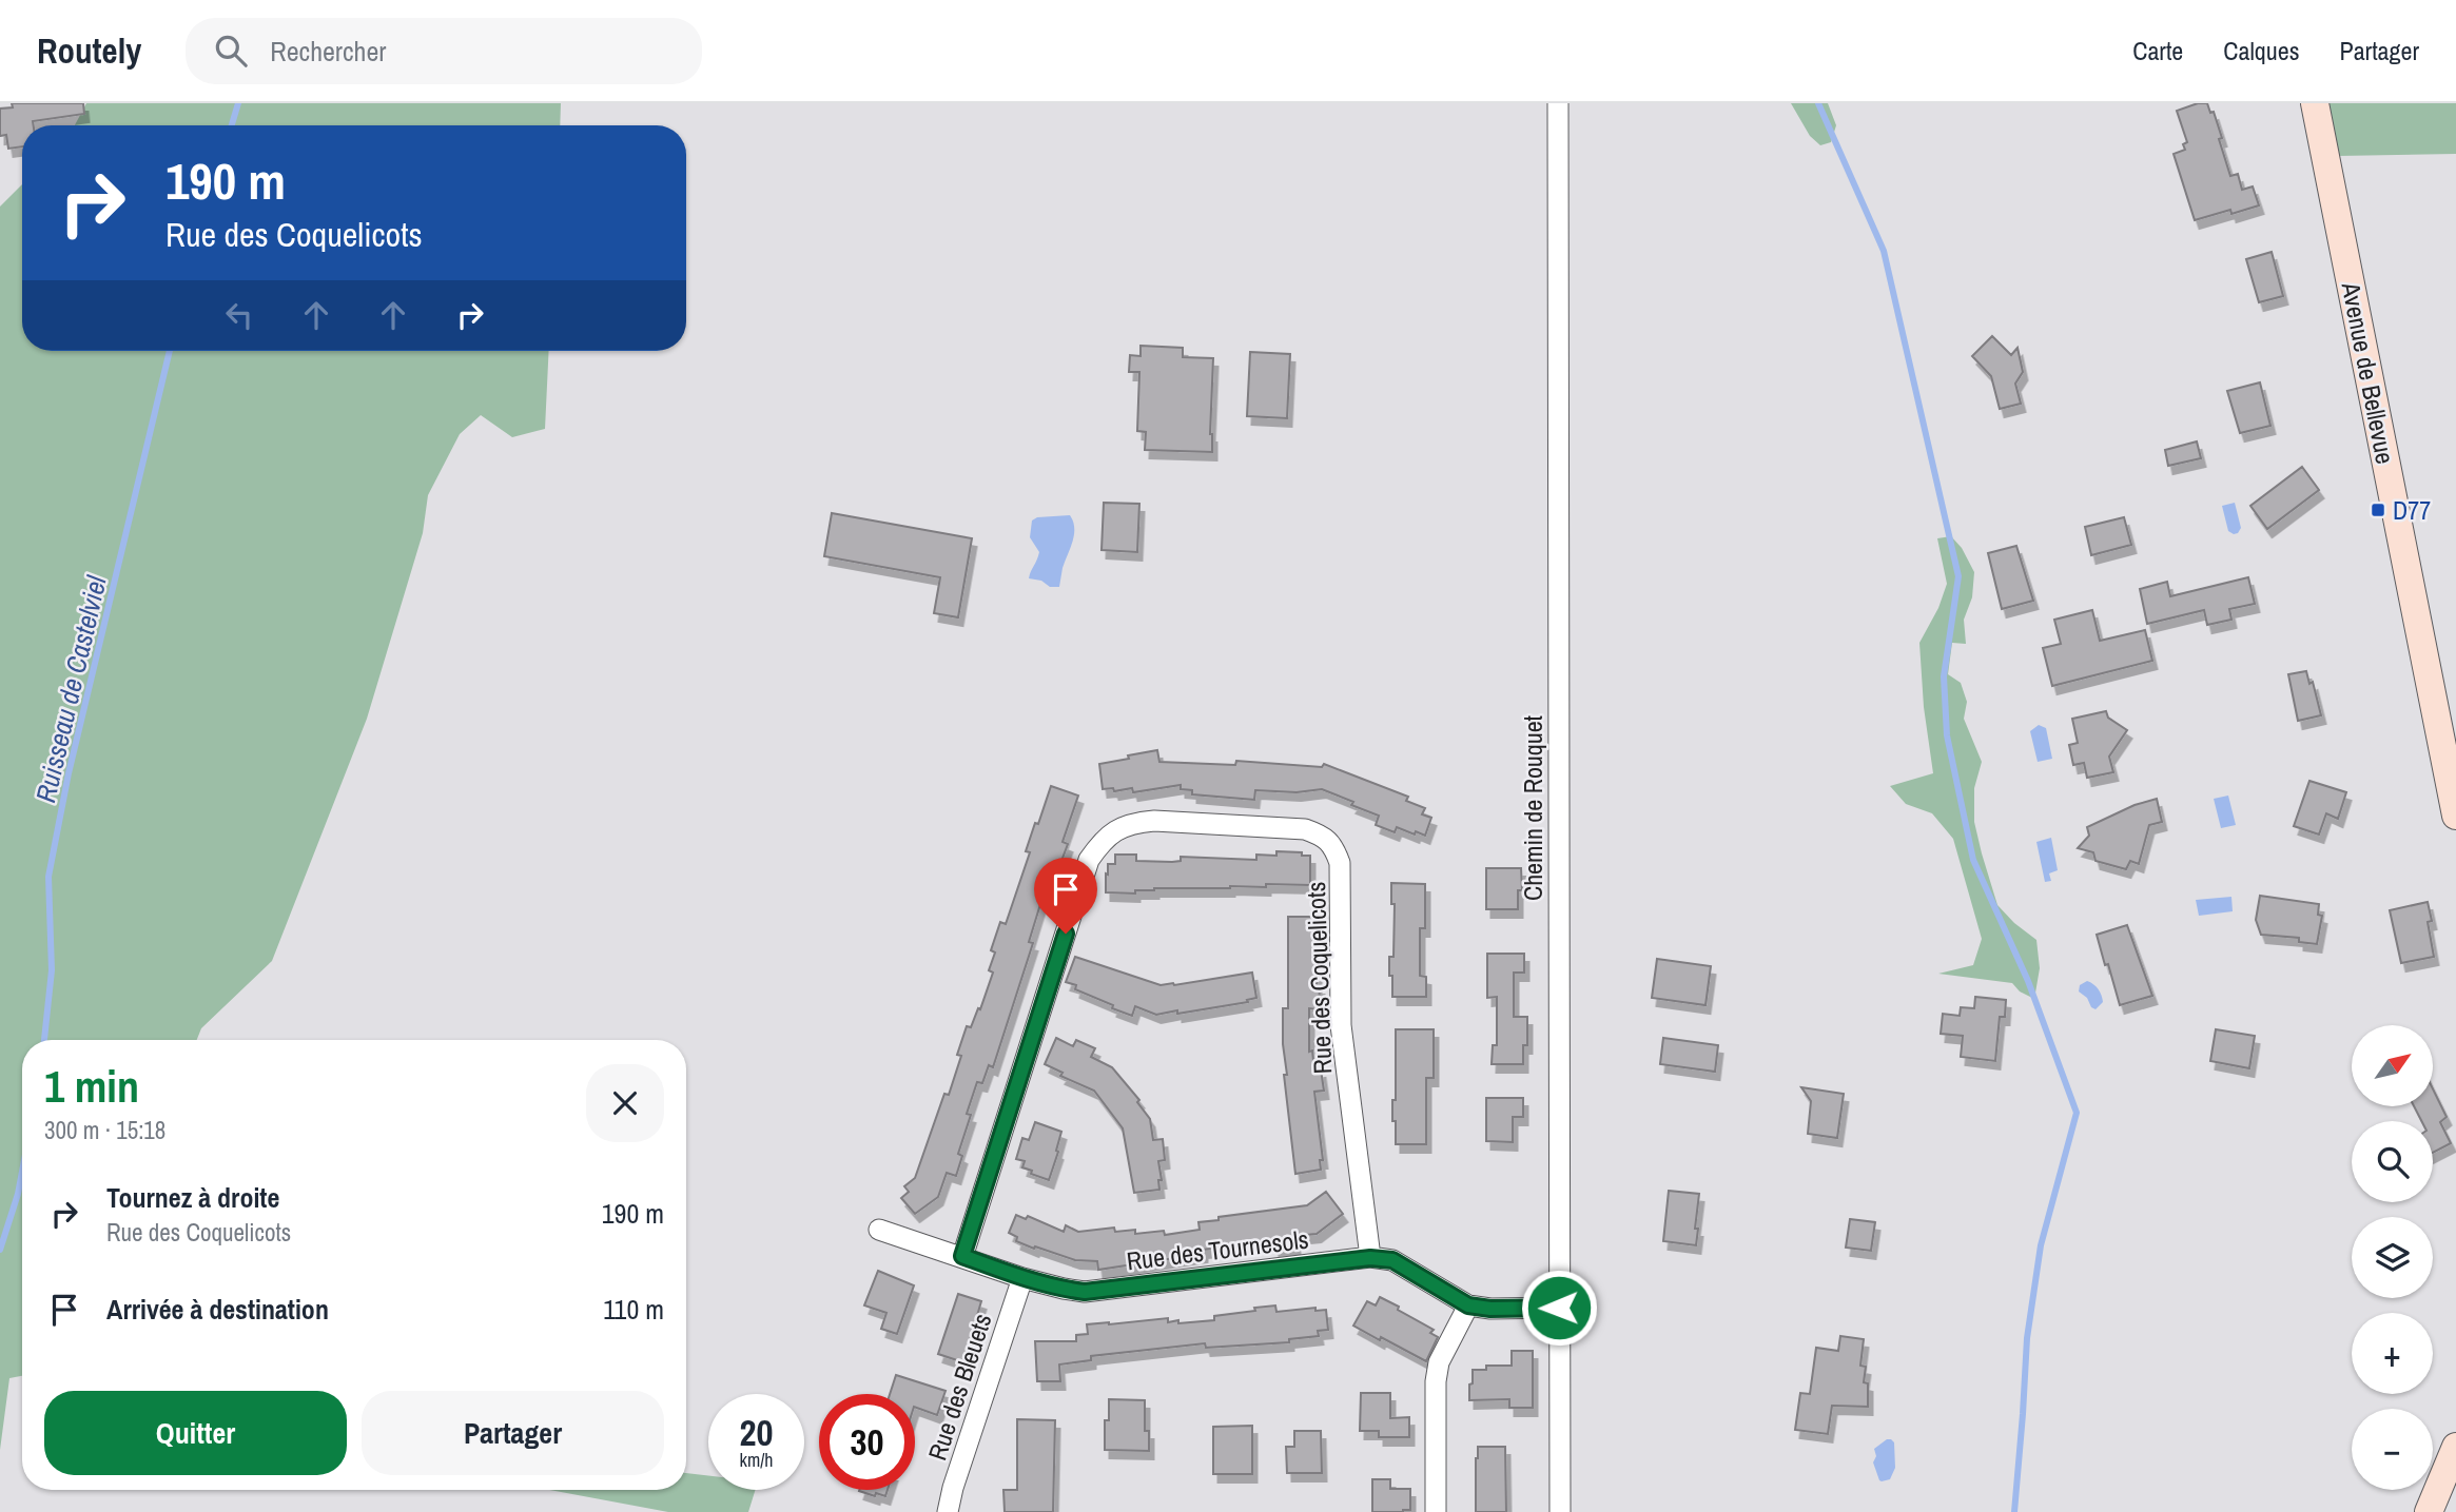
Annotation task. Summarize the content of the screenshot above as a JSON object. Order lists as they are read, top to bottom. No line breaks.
{"streets":{"street":["Avenue de Bellevue","Chemin de Rouquet","Rue des Coquelicots","Rue des Tournesols","Rue des Bleuets"]},"crossings":[["Chemin de Rouquet","Rue des Tournesols"],["Rue des Coquelicots","Rue des Tournesols"],["Rue des Tournesols","Rue des Bleuets"]],"water":["Ruisseau de Castelviel"],"places":{"transit":["D77"]},"north":"top right","page":{"header":"Routely","search":"Rechercher","nav":["Carte","Calques","Partager"],"turn":["190 m","Rue des Coquelicots"],"map_buttons":["+","−"],"heading":["1 min","300 m · 15:18"],"list":[{"name":"Tournez à droite","note":"Rue des Coquelicots","value":"190 m"},{"name":"Arrivée à destination","value":"110 m"}],"buttons":["Quitter","Partager"],"speed":"20 km/h","limit":"30"}}
